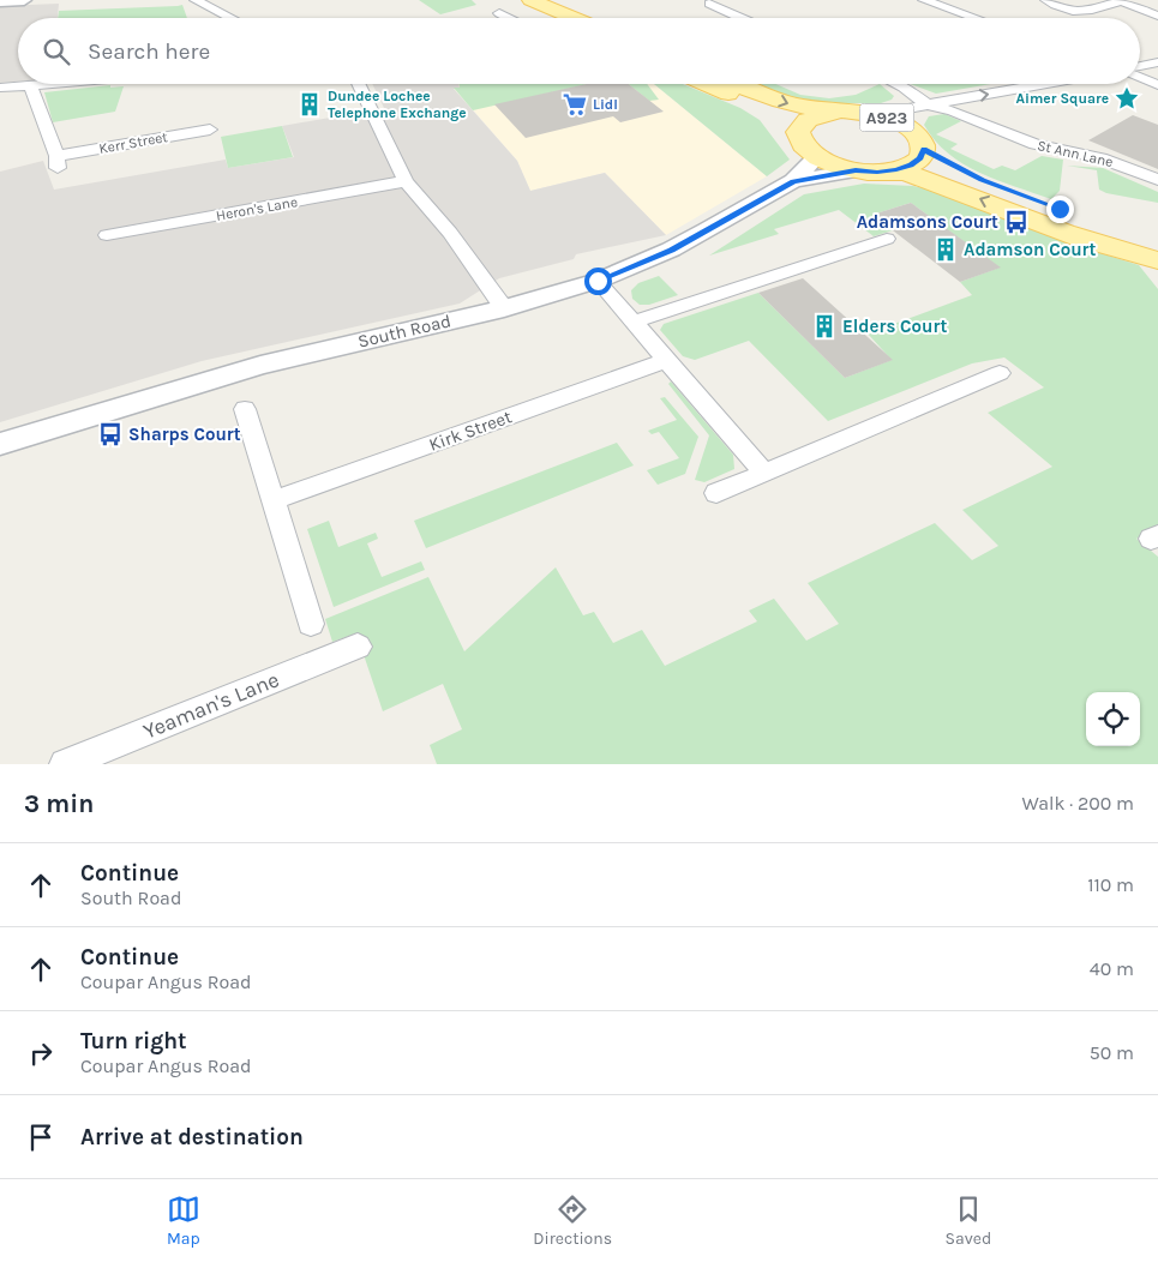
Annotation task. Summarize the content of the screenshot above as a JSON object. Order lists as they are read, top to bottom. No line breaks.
{"streets":{"main road":["A923"],"street":["Kerr Street","St Ann Lane","Heron's Lane","South Road","Kirk Street","Yeaman's Lane"]},"crossings":[["A923","South Road"]],"places":{"place":["Aimer Square"],"building":["Dundee Lochee Telephone Exchange","Adamson Court","Elders Court"],"supermarket":["Lidl"],"bus stop":["Adamsons Court","Sharps Court"]},"page":{"search":"Search here","heading":["3 min","Walk · 200 m"],"list":[["Continue","South Road","110 m"],["Continue","Coupar Angus Road","40 m"],["Turn right","Coupar Angus Road","50 m"],"Arrive at destination"],"nav":["Map","Directions","Saved"]}}
